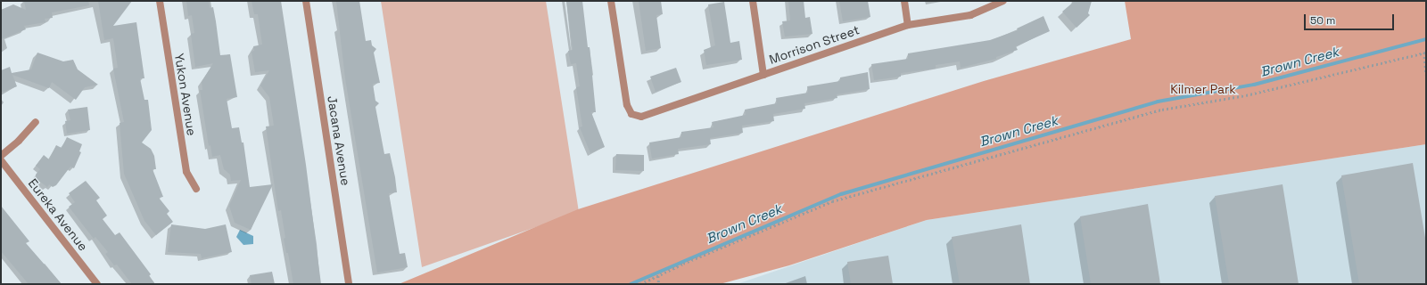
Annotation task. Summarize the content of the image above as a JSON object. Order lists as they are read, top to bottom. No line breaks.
{"streets":{"street":["Morrison Street","Yukon Avenue","Jacana Avenue","Eureka Avenue"]},"water":["Brown Creek"],"parks":["Kilmer Park"],"scale_bar":"50 m"}
